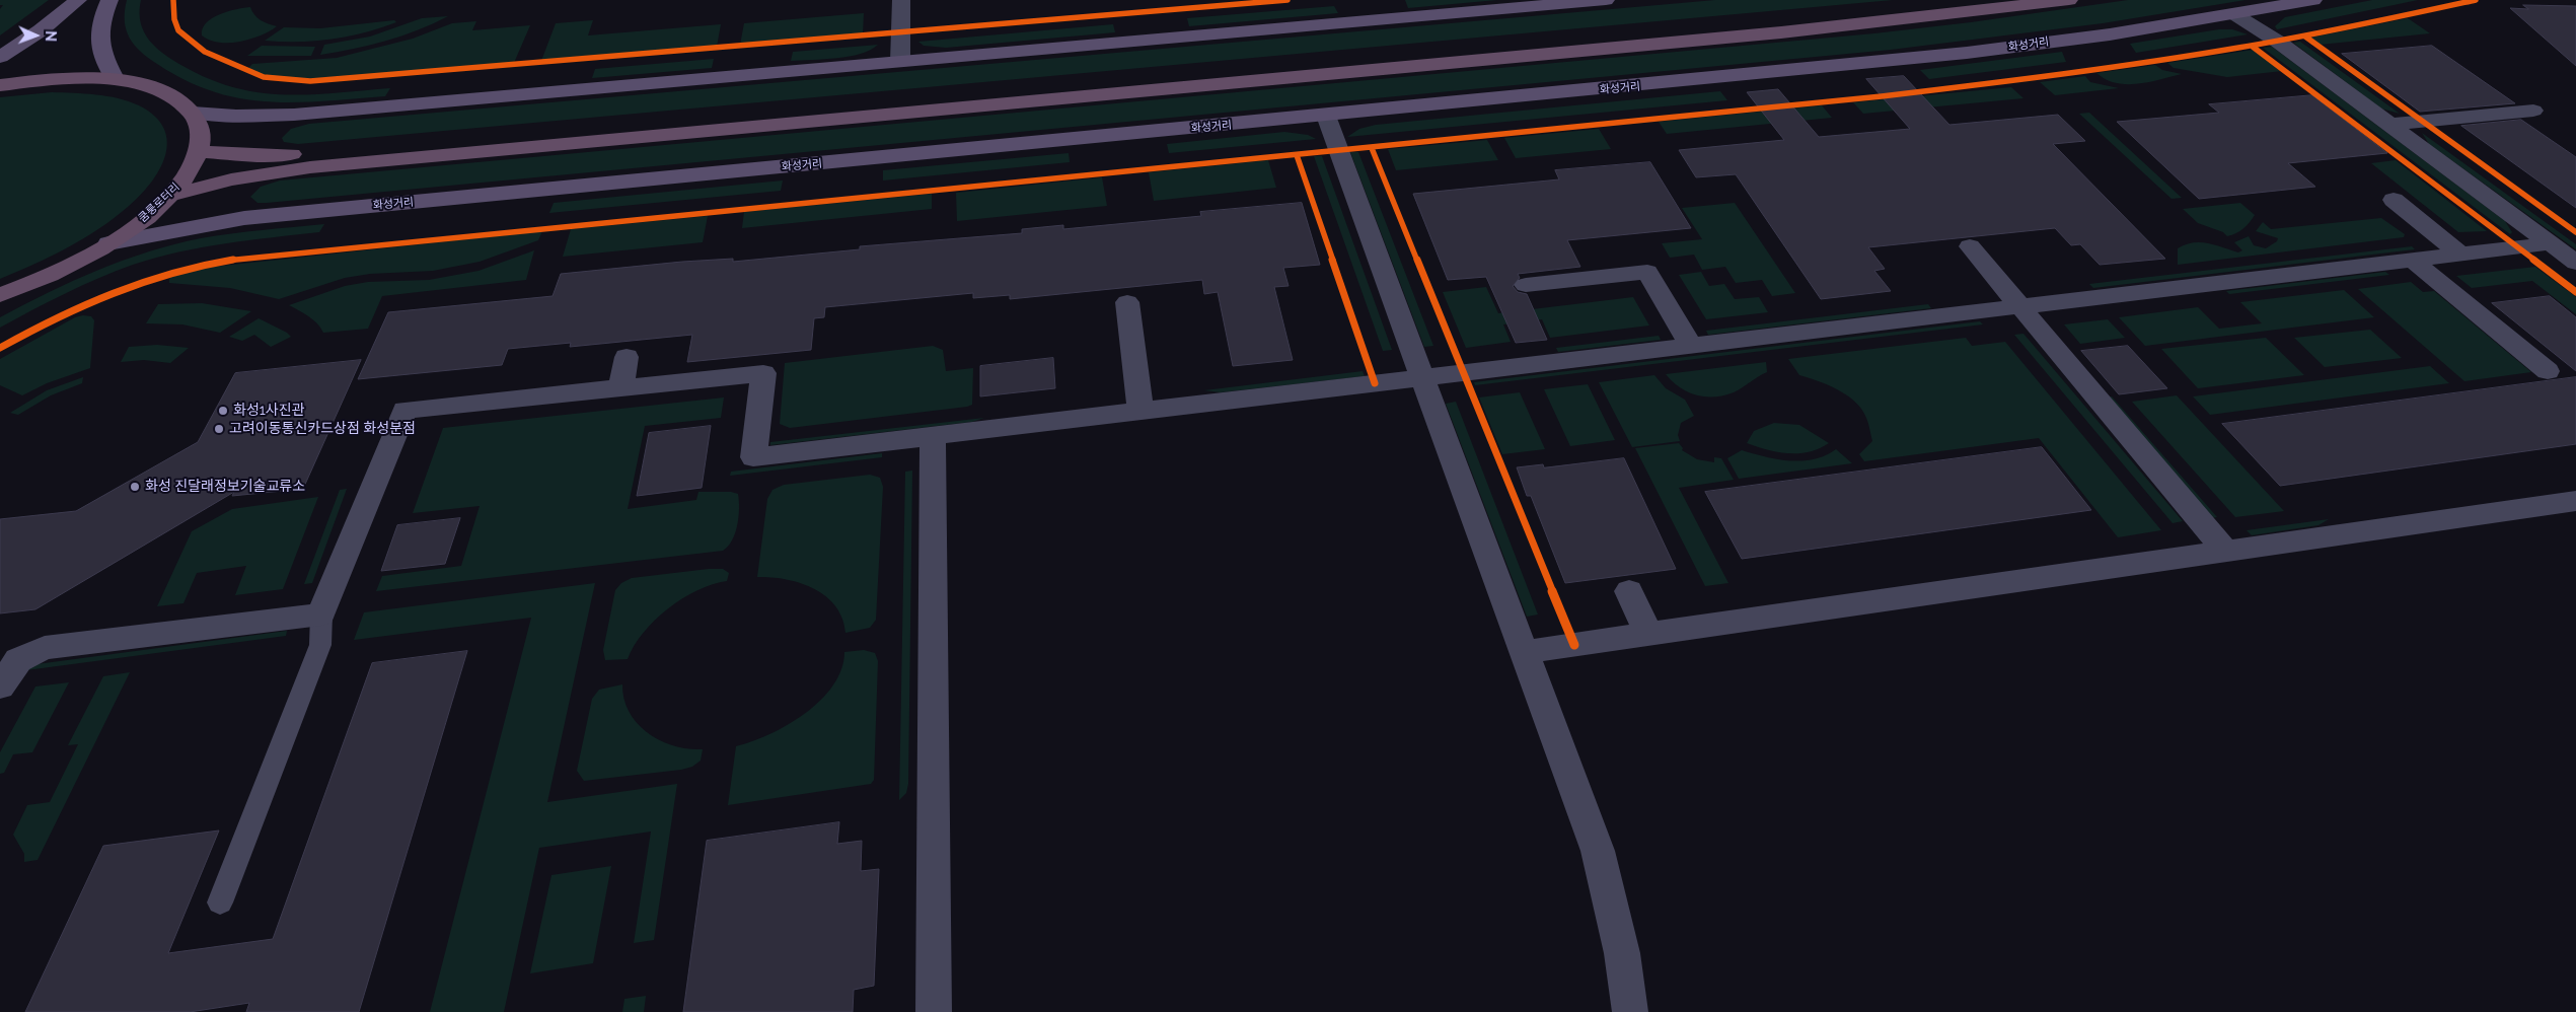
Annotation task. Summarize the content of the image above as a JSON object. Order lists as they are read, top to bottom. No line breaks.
{"streets":{"highway":["쿰룽로터리"],"main road":["화성거리"]},"crossings":[["화성거리","쿰룽로터리"]],"places":["화성1사진관","고려이동통신카드상점 화성분점","화성 진달래정보기술교류소"],"north":"right"}
